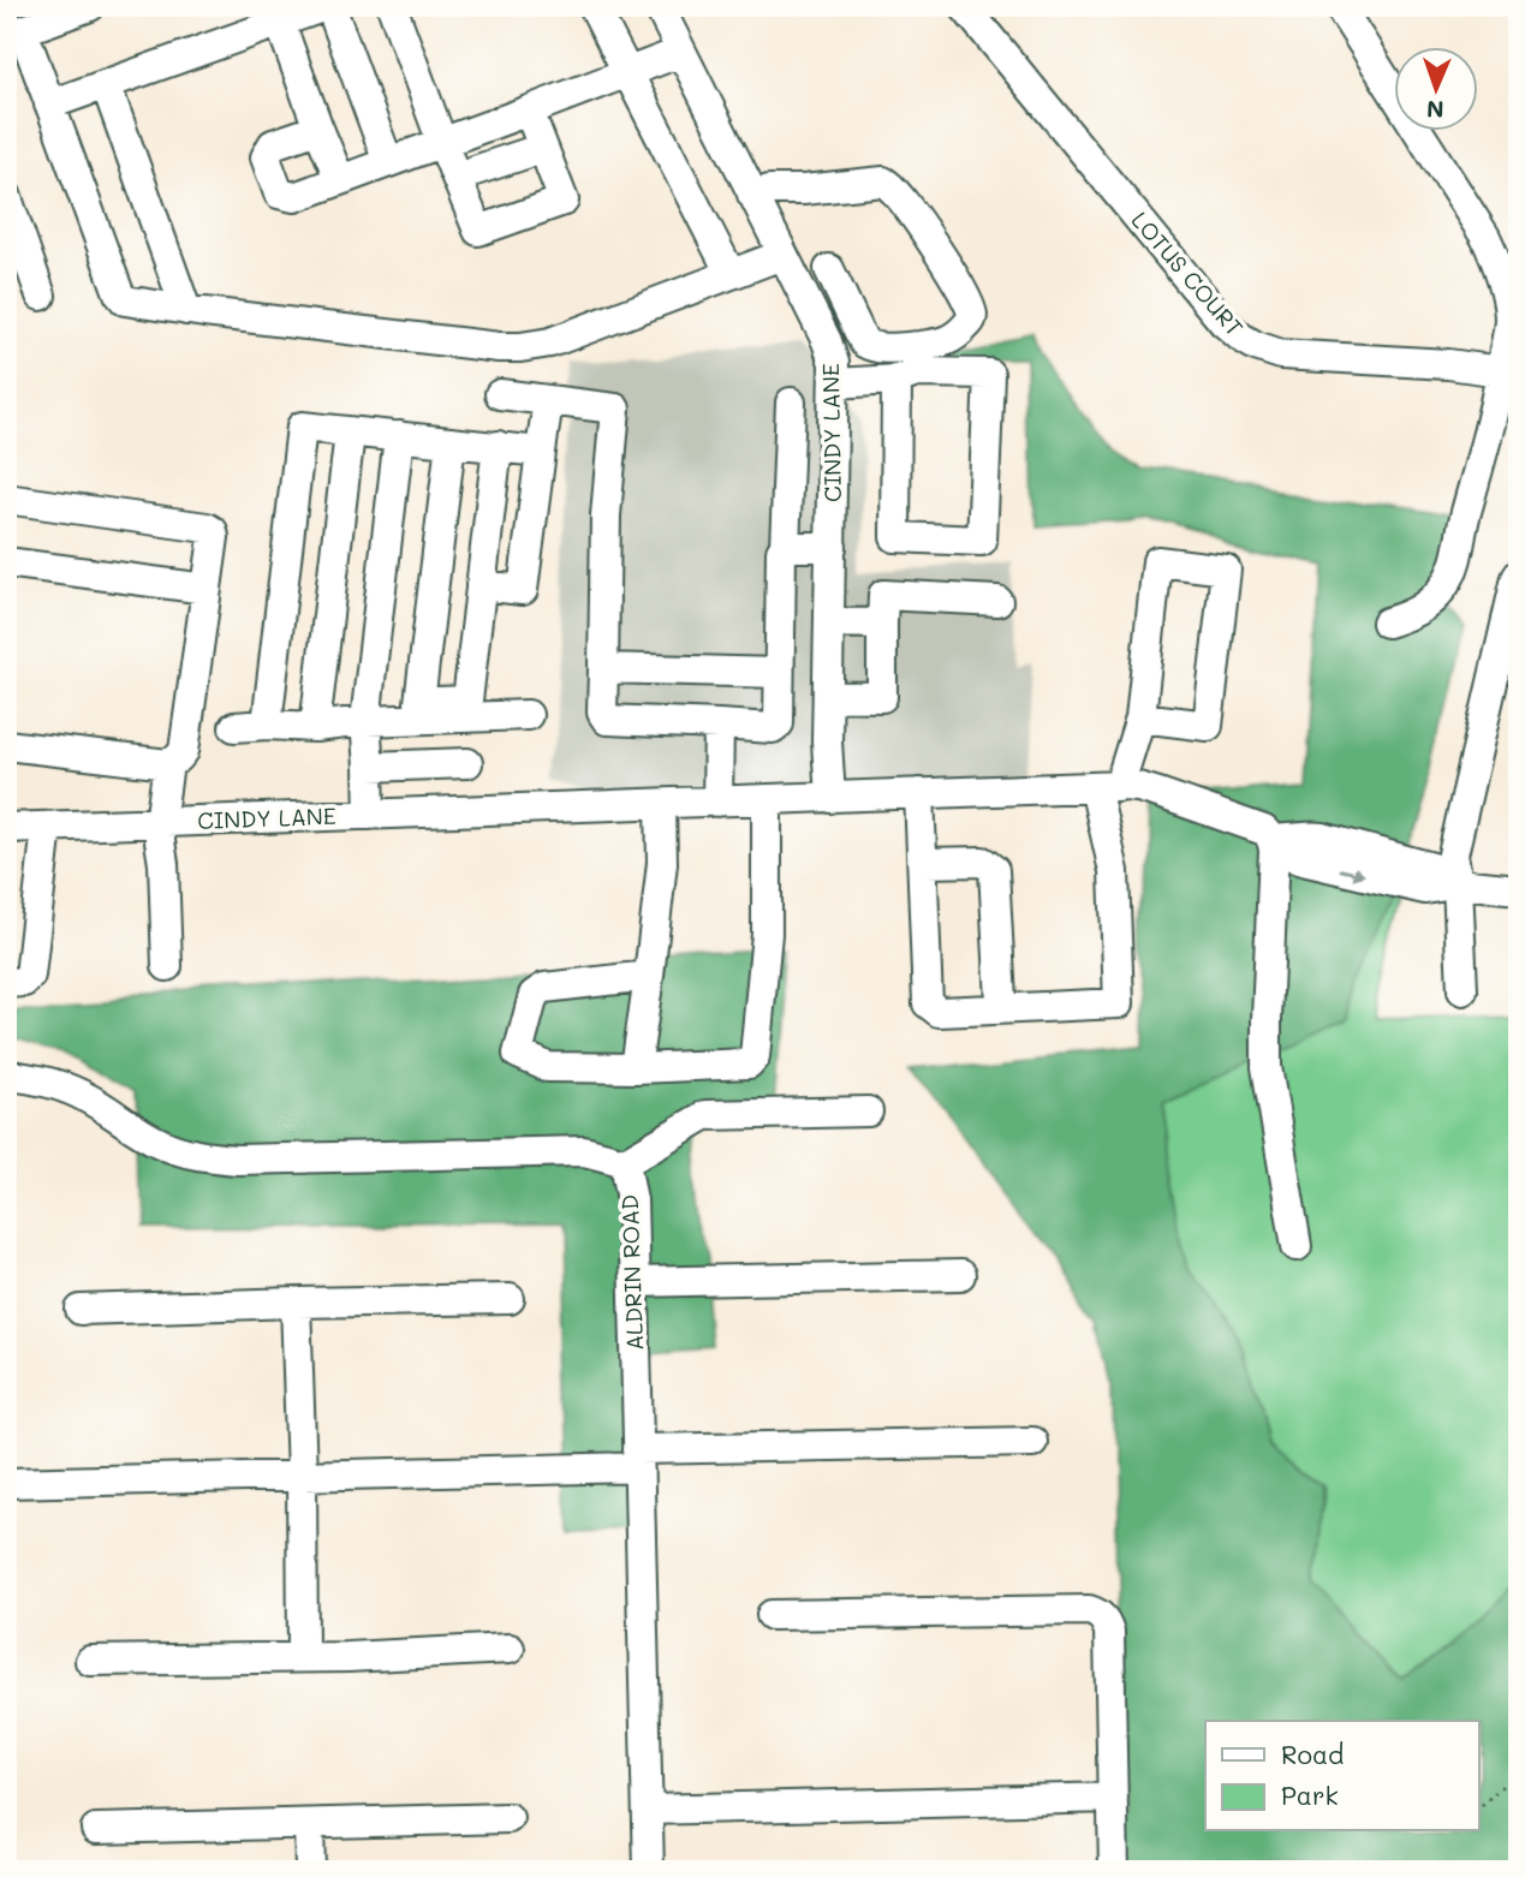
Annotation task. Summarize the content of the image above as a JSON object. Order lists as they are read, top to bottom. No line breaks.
{"streets":{"street":["LOTUS COURT","CINDY LANE","ALDRIN ROAD"]},"legend":["Road","Park"],"north":"bottom"}
